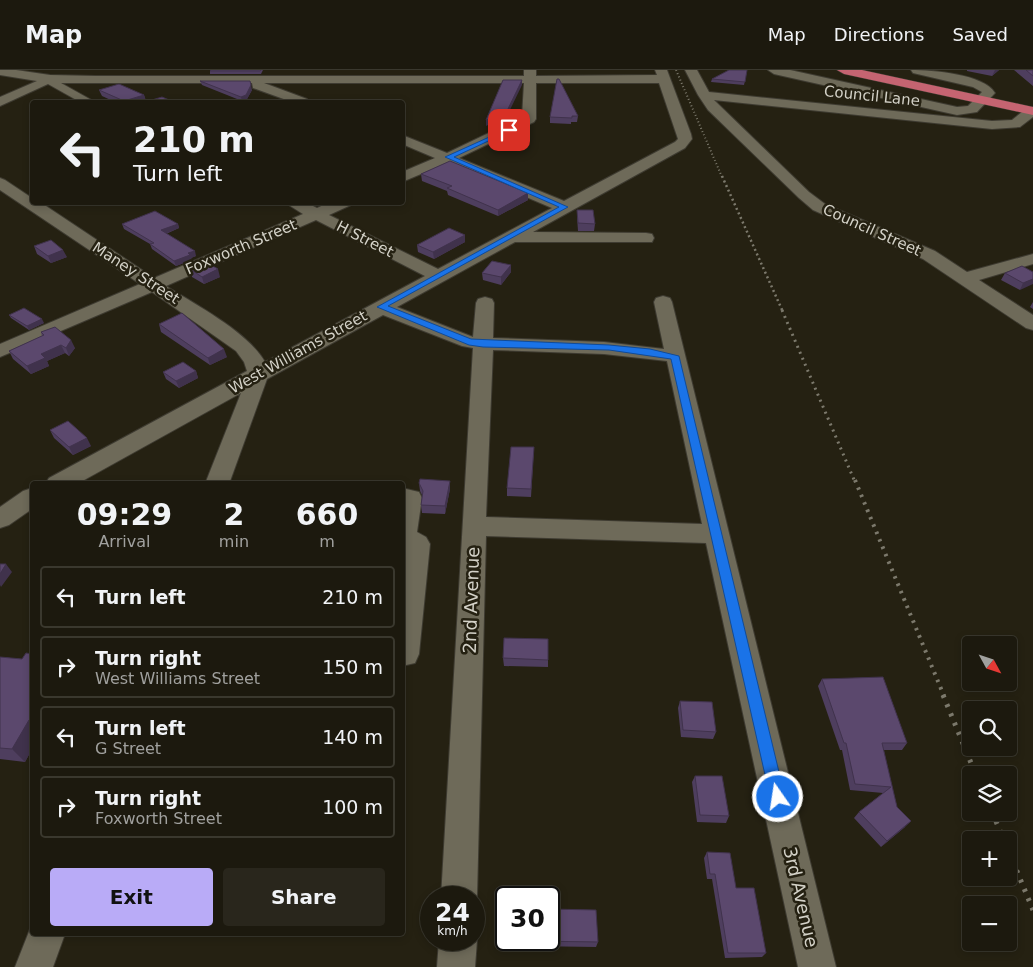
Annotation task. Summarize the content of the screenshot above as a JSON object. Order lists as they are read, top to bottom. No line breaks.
{"streets":{"street":["Council Lane","Council Street","H Street","Foxworth Street","Maney Street","West Williams Street","2nd Avenue","3rd Avenue"]},"crossings":[["Council Lane","Council Street"],["H Street","Foxworth Street"],["H Street","West Williams Street"],["Foxworth Street","Maney Street"],["Maney Street","West Williams Street"]],"north":"bottom right","page":{"header":"Map","nav":["Map","Directions","Saved"],"turn":["210 m","Turn left"],"eta":["09:29","Arrival","2","min","660","m"],"list":[{"name":"Turn left","value":"210 m"},{"name":"Turn right","note":"West Williams Street","value":"150 m"},{"name":"Turn left","note":"G Street","value":"140 m"},{"name":"Turn right","note":"Foxworth Street","value":"100 m"}],"map_buttons":["+","−"],"buttons":["Exit","Share"],"speed":"24 km/h","limit":"30"}}
